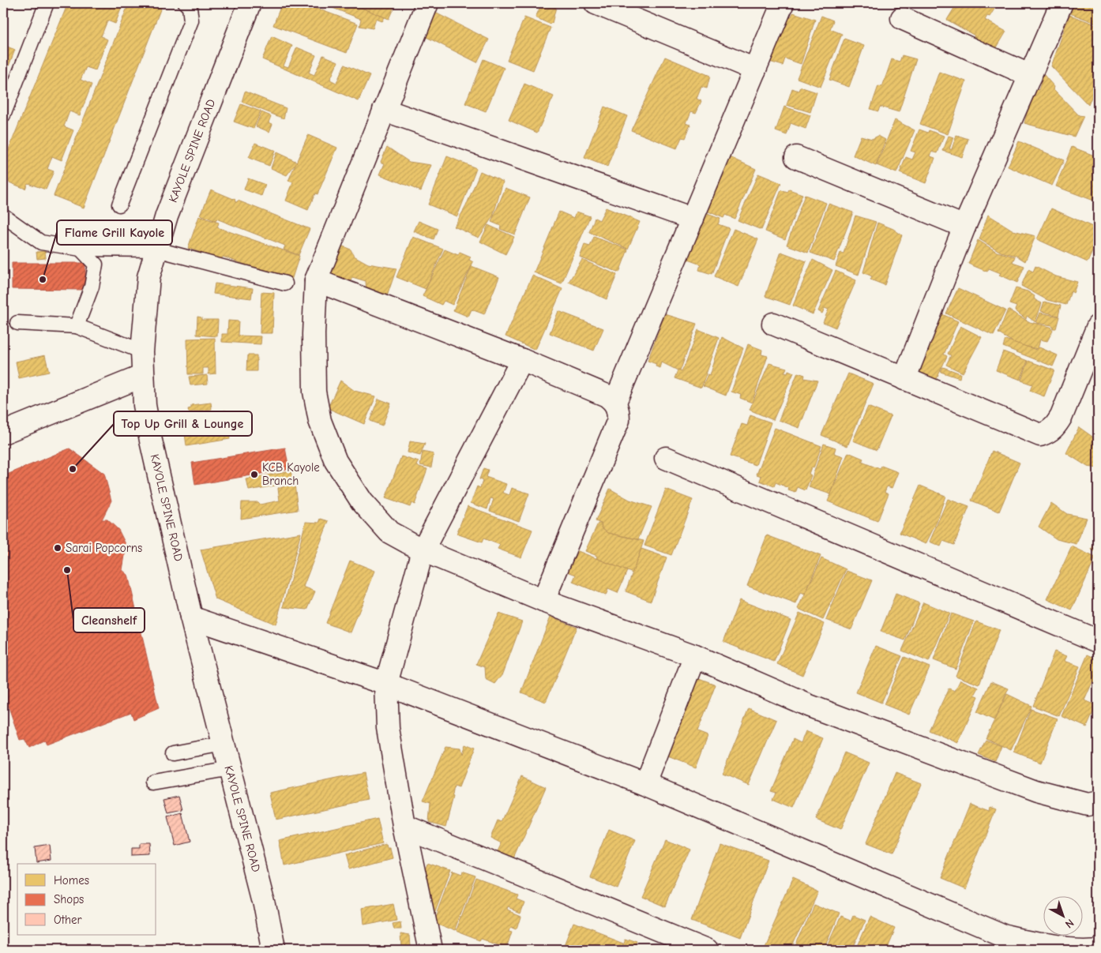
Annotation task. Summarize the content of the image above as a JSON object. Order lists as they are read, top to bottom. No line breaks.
{"streets":{"street":["KAYOLE SPINE ROAD"]},"places":["Flame Grill Kayole","Top Up Grill & Lounge","KCB Kayole Branch","Sarai Popcorns","Cleanshelf"],"legend":["Homes","Shops","Other"],"north":"bottom right"}
